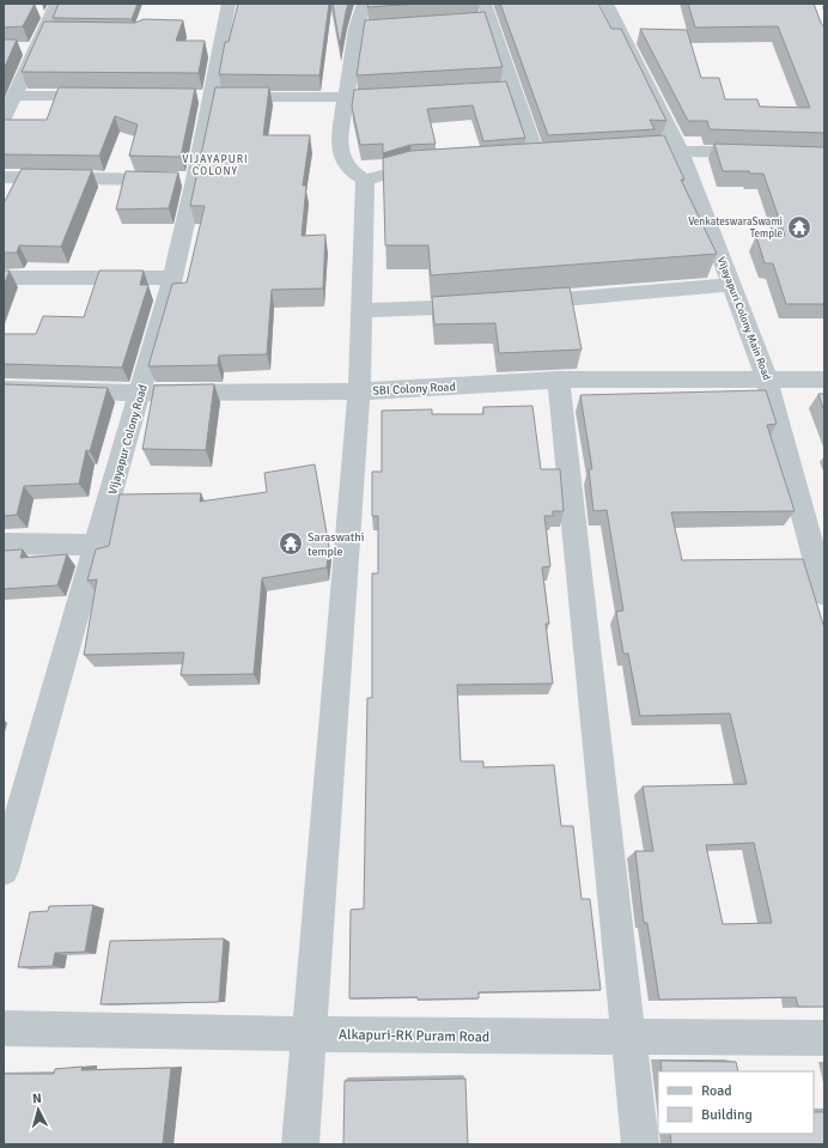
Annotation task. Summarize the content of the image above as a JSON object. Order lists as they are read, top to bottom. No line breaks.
{"streets":{"street":["Vijayapuri Colony Main Road","SBI Colony Road","Vijayapur Colony Road","Alkapuri-RK Puram Road"]},"crossings":[["Vijayapuri Colony Main Road","SBI Colony Road"],["SBI Colony Road","Vijayapur Colony Road"]],"districts":["VIJAYAPURI COLONY"],"places":{"temple":["VenkateswaraSwami Temple","Saraswathi temple"]},"legend":["Road","Building"],"north":"top"}
